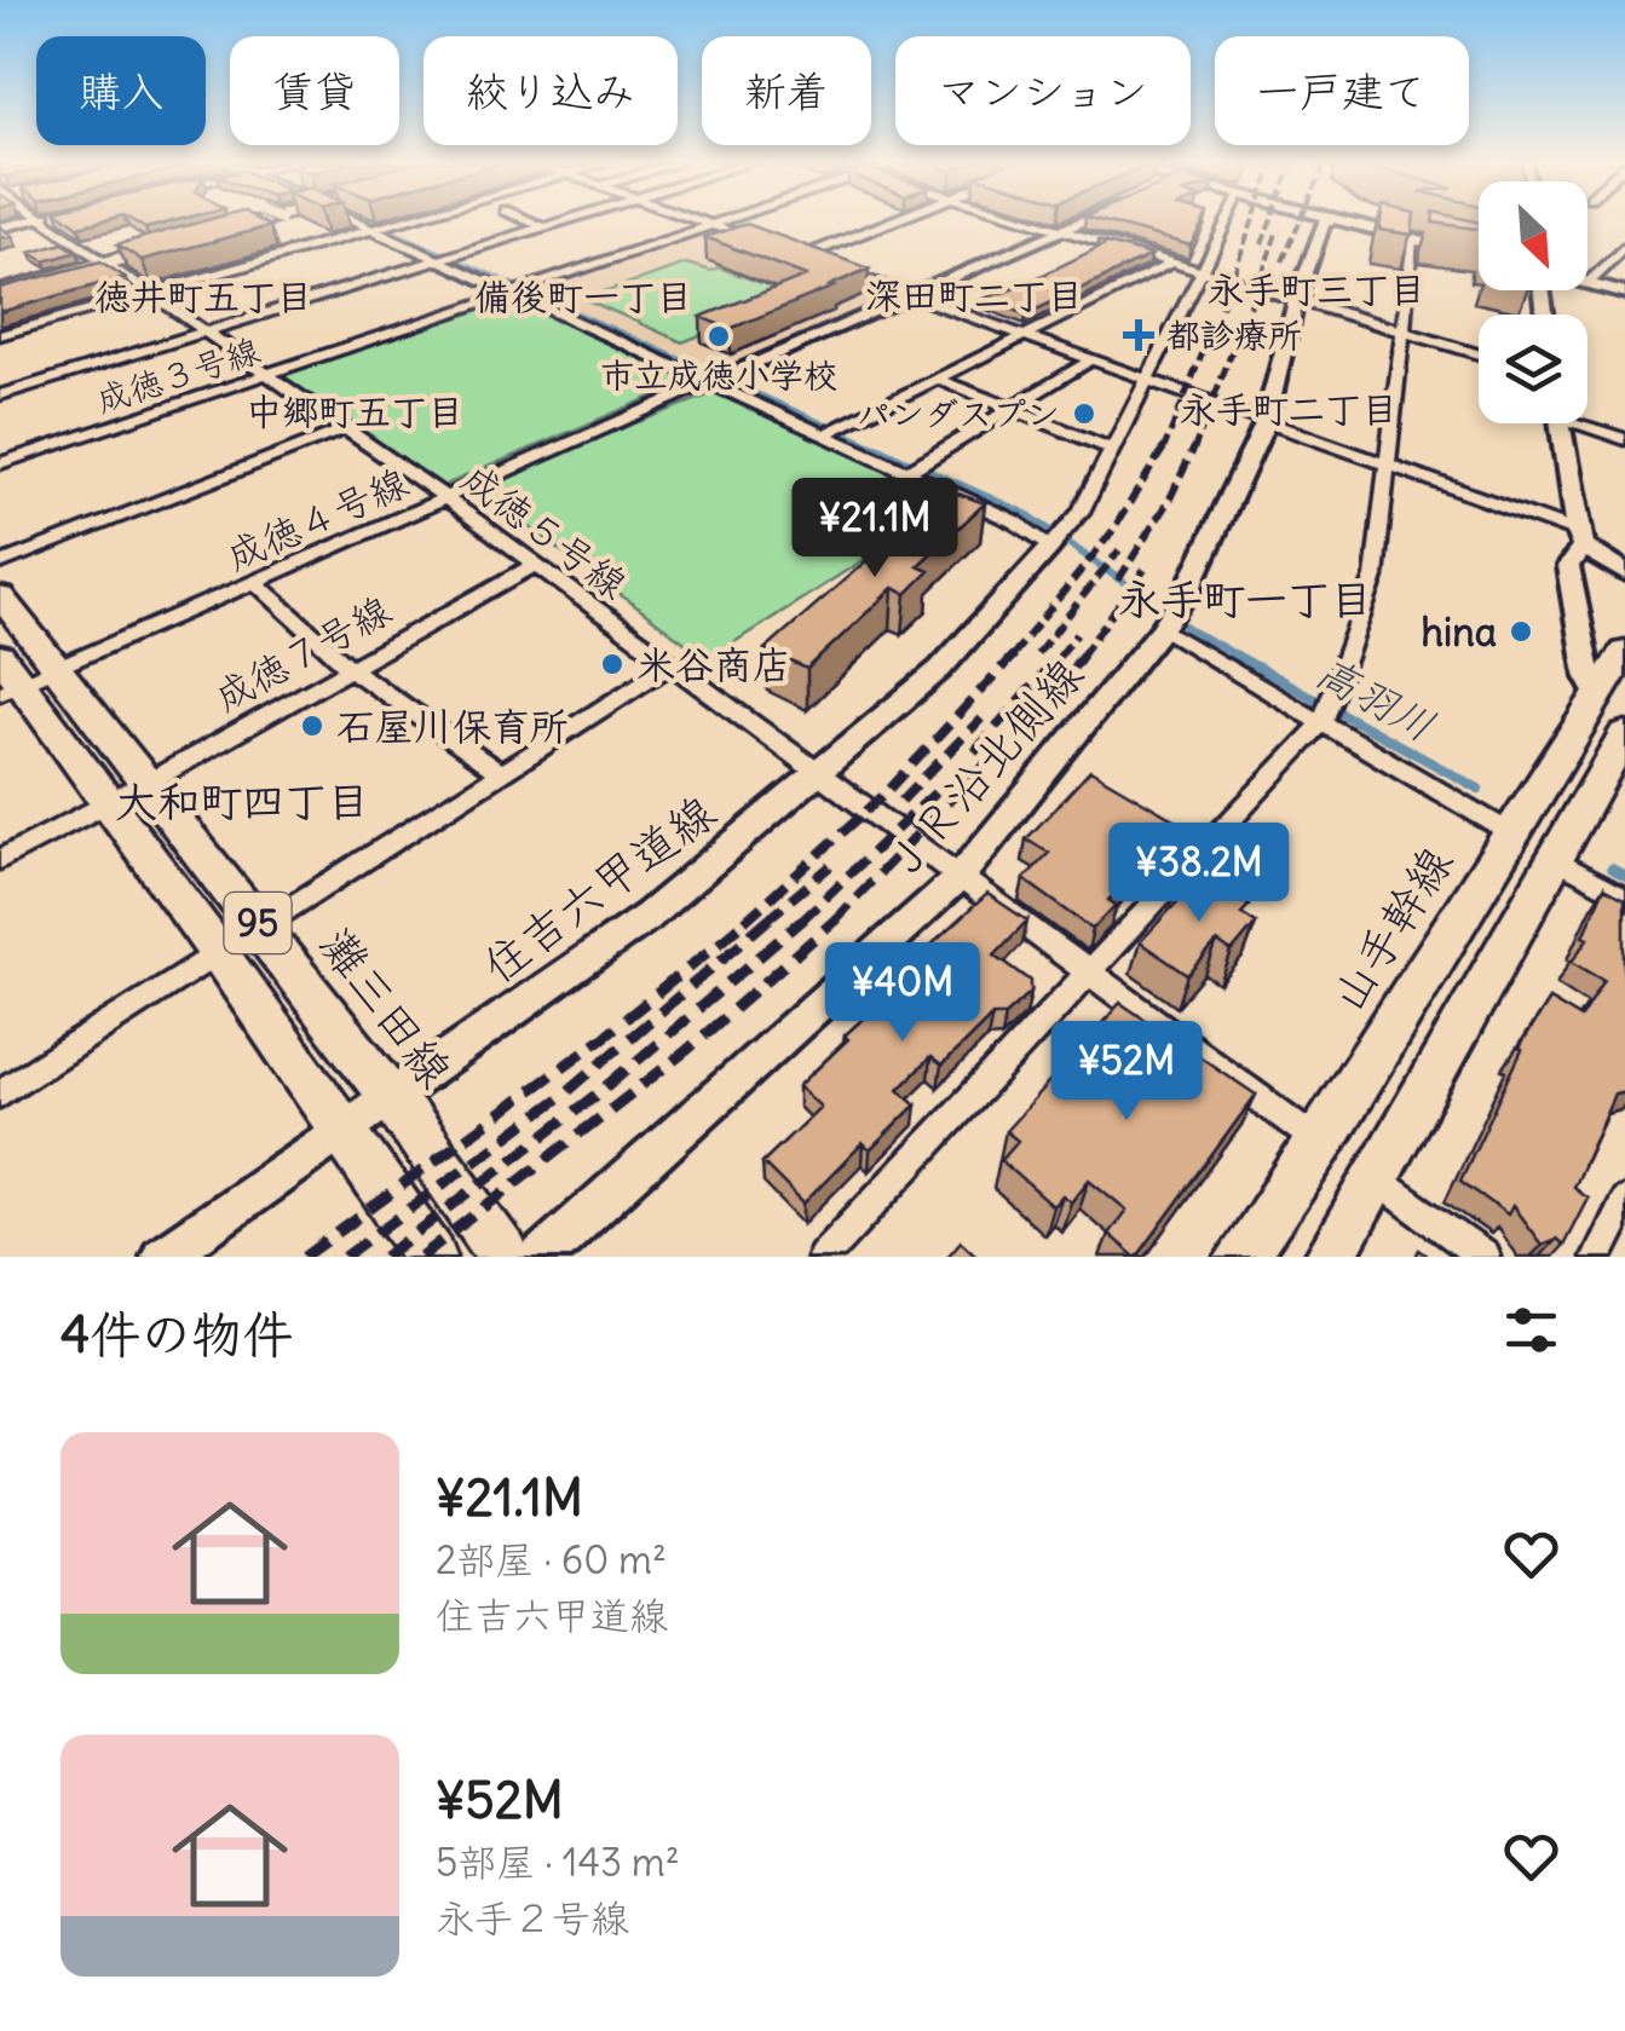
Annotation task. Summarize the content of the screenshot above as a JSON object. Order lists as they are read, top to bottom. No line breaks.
{"streets":{"main road":["95","山手幹線","灘三田線"],"street":["成徳３号線","成徳４号線","成徳５号線","成徳７号線","ＪＲ沿北側線","住吉六甲道線"]},"crossings":[["成徳３号線","成徳５号線"],["成徳４号線","成徳５号線"],["成徳４号線","灘三田線"],["成徳５号線","成徳７号線"],["成徳５号線","ＪＲ沿北側線"],["成徳５号線","住吉六甲道線"],["成徳５号線","山手幹線"],["成徳７号線","灘三田線"],["住吉六甲道線","灘三田線"]],"districts":["永手町三丁目","深田町二丁目","徳井町五丁目","備後町一丁目","永手町二丁目","中郷町五丁目","永手町一丁目","大和町四丁目"],"water":["高羽川"],"places":{"health":["都診療所"],"other":["市立成徳小学校","パンダスプン","hina","米谷商店","石屋川保育所"]},"north":"bottom right","page":{"chip":["購入","賃貸","絞り込み","新着","マンション","一戸建て"],"price":["¥21.1M","¥38.2M","¥40M","¥52M"],"heading":"4件の物件","list":[{"name":"¥21.1M","note":"2部屋 · 60 m² · 住吉六甲道線"},{"name":"¥52M","note":"5部屋 · 143 m² · 永手２号線"}]}}
